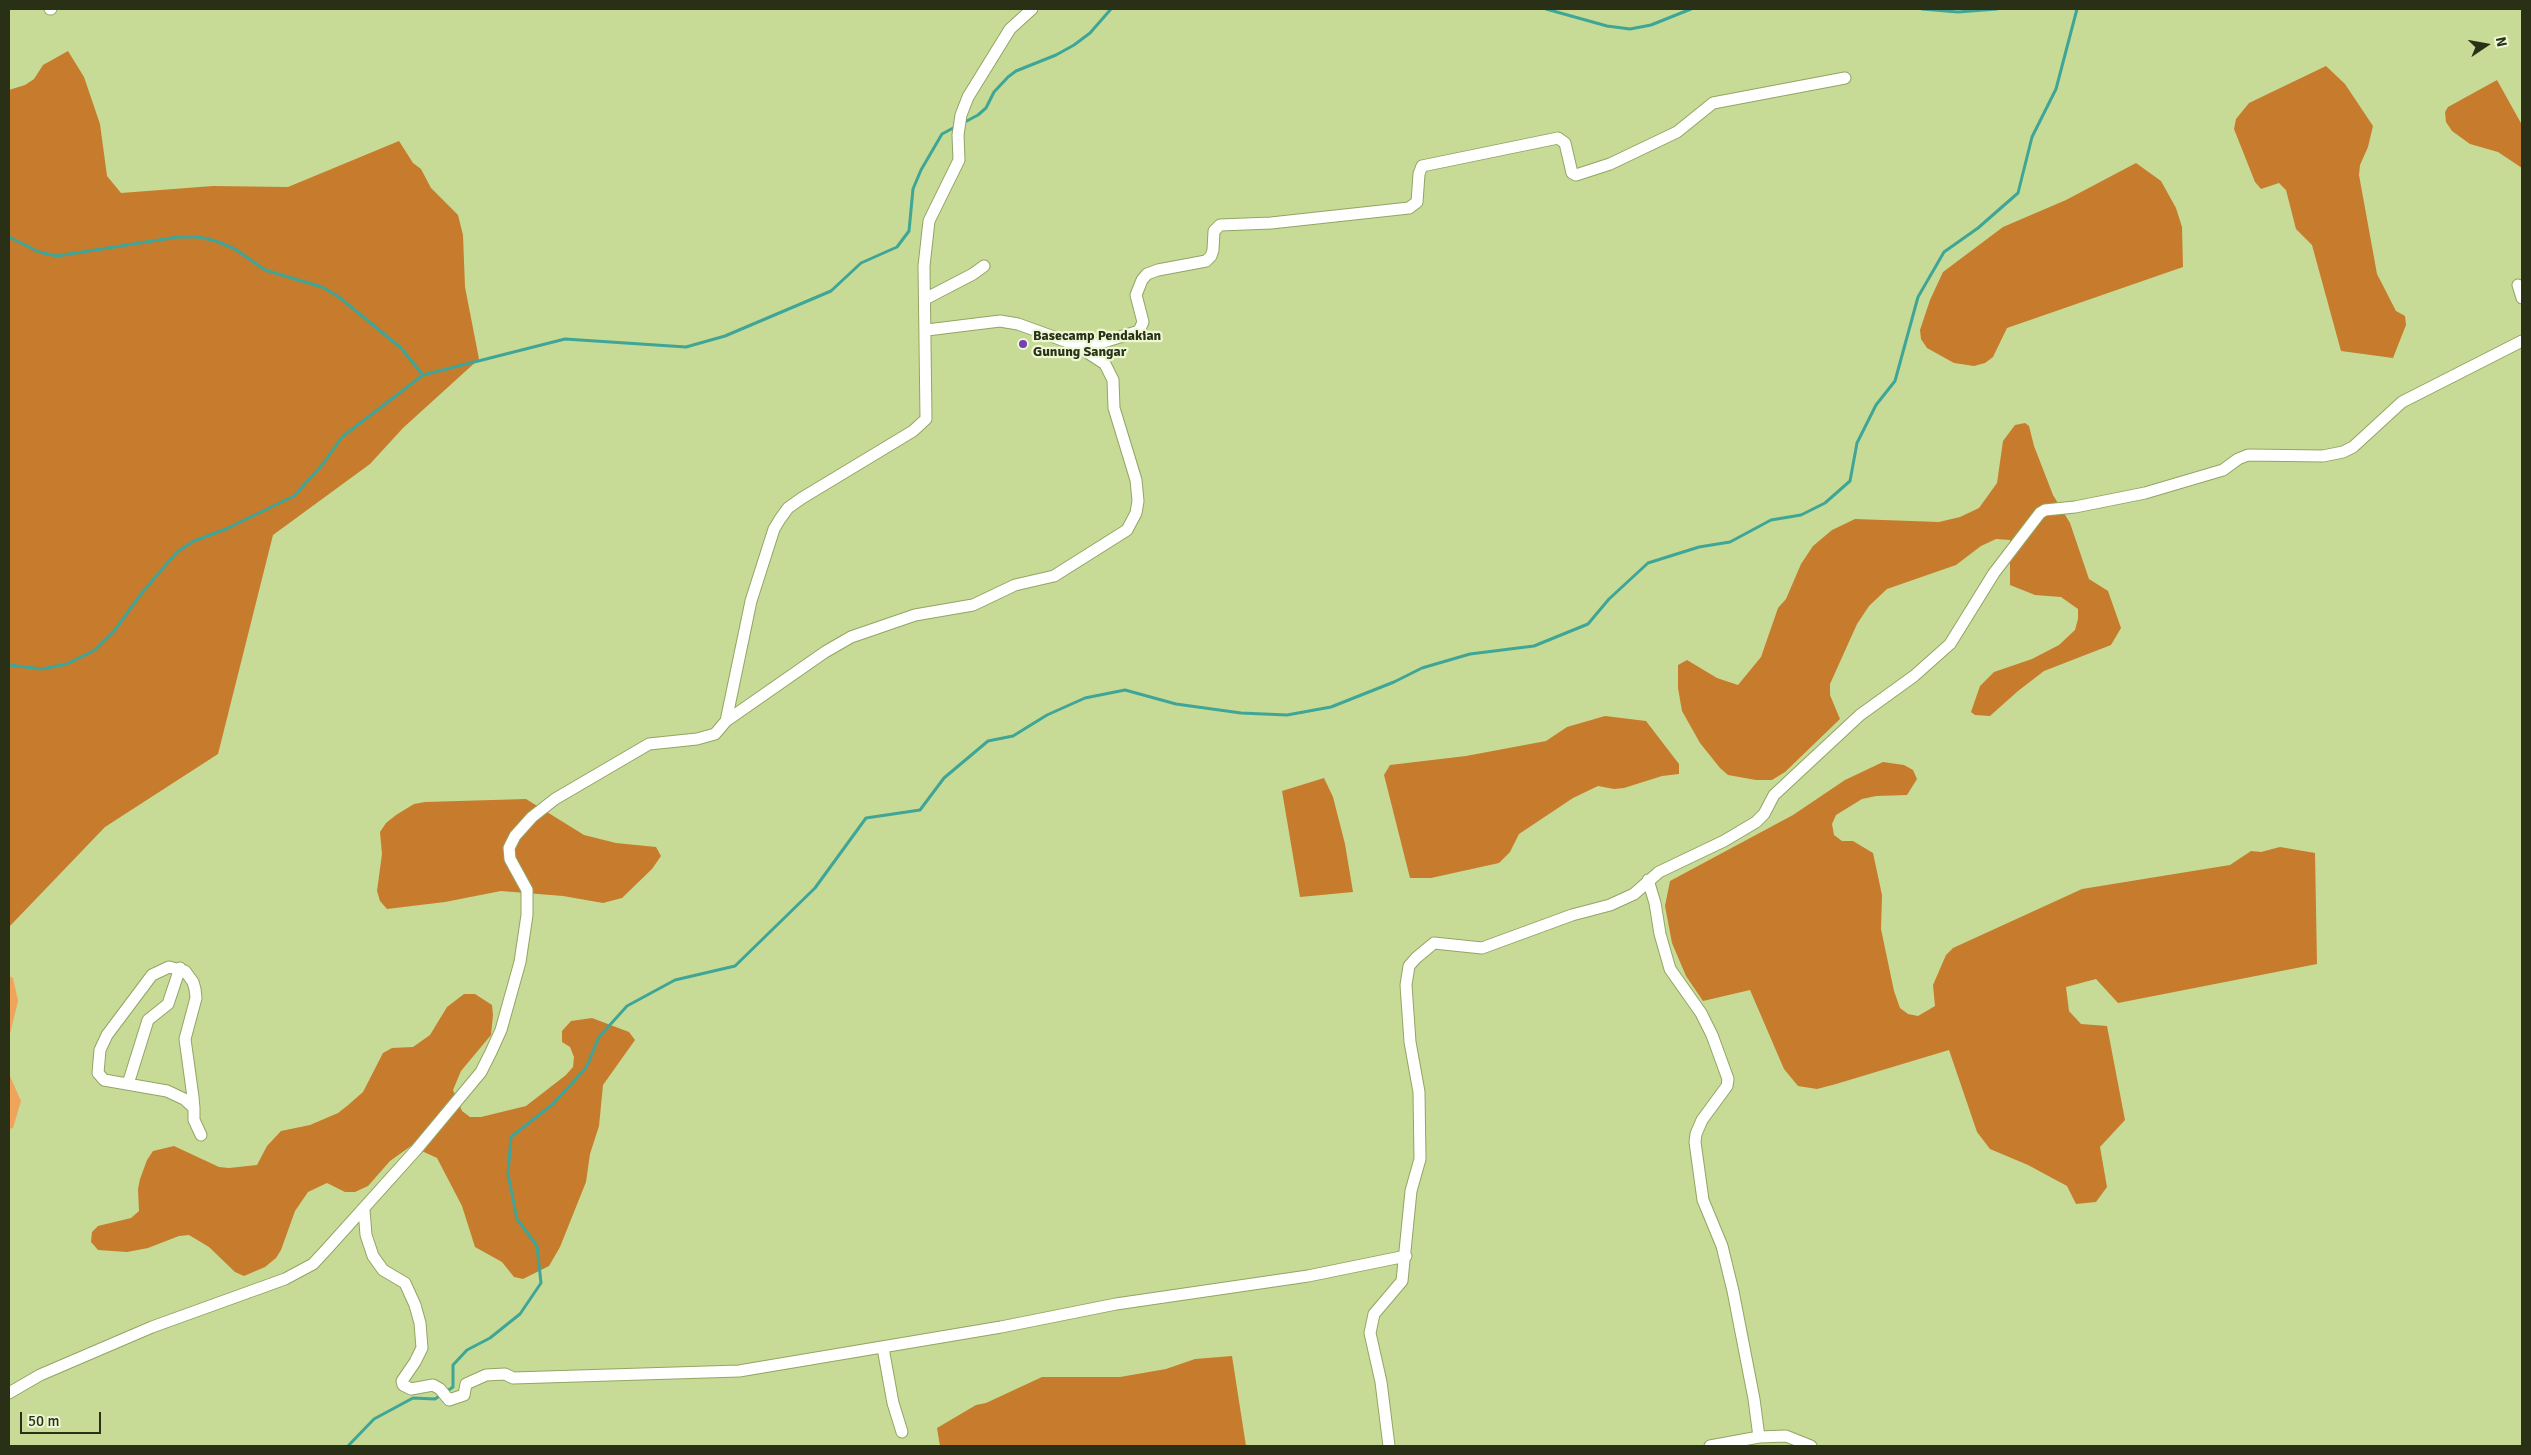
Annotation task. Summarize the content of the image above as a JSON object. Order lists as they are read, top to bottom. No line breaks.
{"places":["Basecamp Pendakian Gunung Sangar"],"scale_bar":"50 m","north":"right"}
